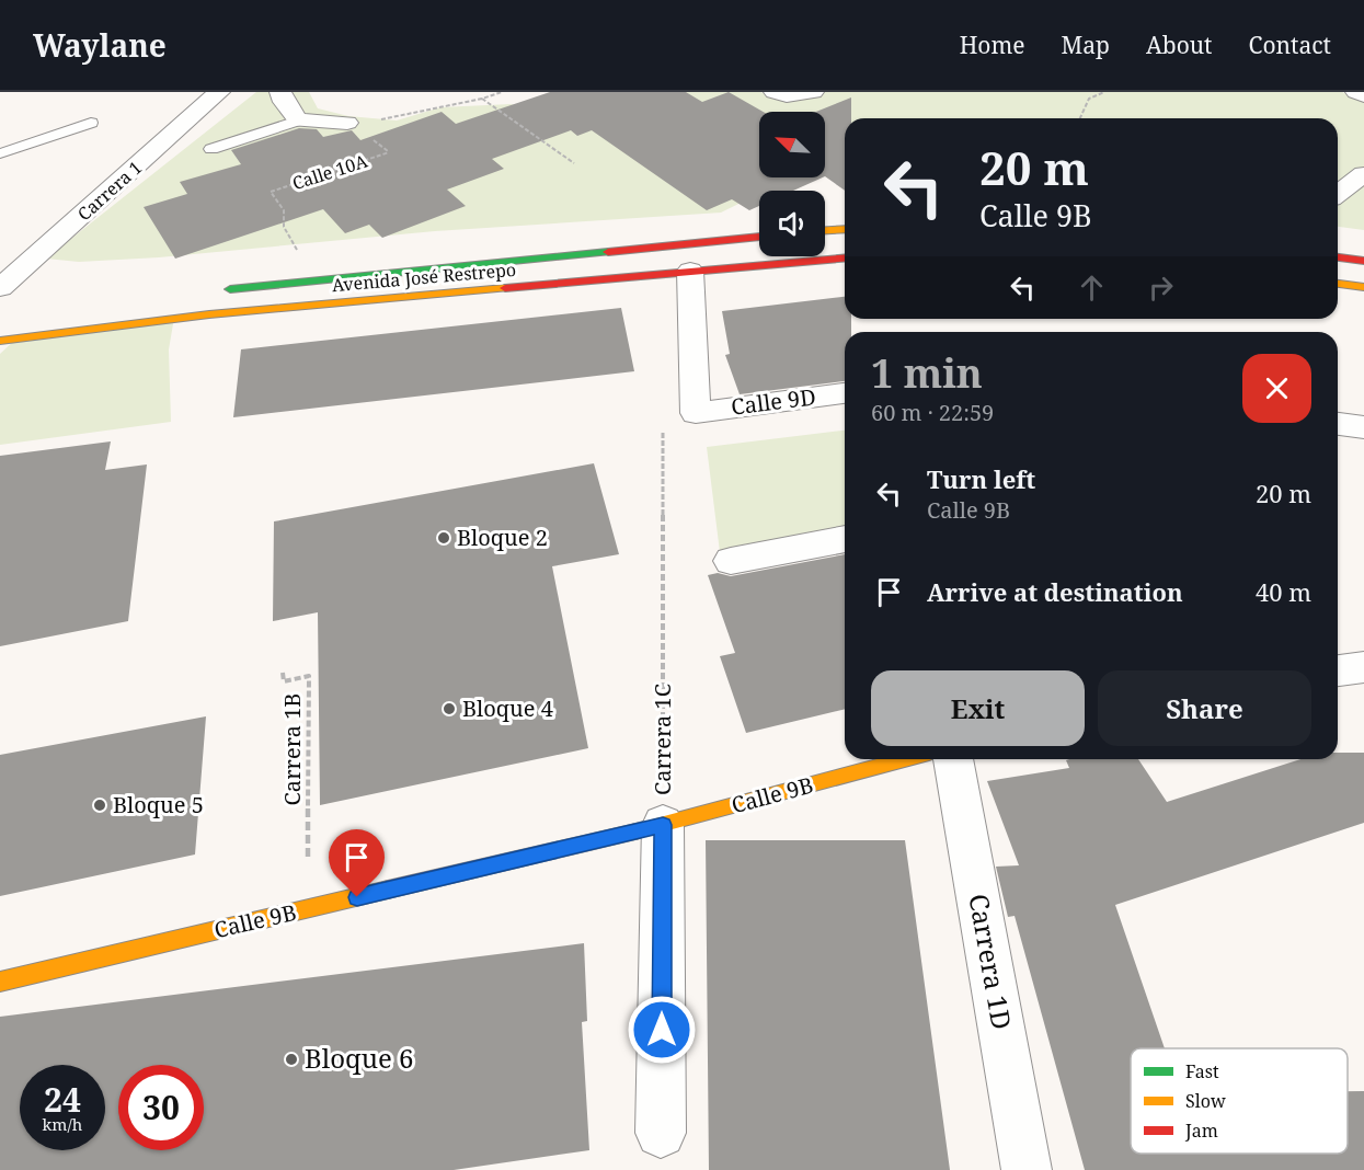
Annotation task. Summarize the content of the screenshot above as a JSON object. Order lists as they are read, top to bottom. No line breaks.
{"streets":{"main road":["Avenida José Restrepo","Calle 9B"],"street":["Carrera 1","Calle 9D","Carrera 1C","Carrera 1D"],"path":["Calle 10A","Carrera 1B"]},"crossings":[["Calle 10A","Avenida José Restrepo"],["Avenida José Restrepo","Calle 9D"],["Carrera 1C","Calle 9B"]],"places":["Bloque 2","Bloque 4","Bloque 5","Bloque 6"],"legend":["Fast","Slow","Jam"],"north":"top left","page":{"header":"Waylane","nav":["Home","Map","About","Contact"],"turn":["20 m","Calle 9B"],"heading":["1 min","60 m · 22:59"],"list":[{"name":"Turn left","note":"Calle 9B","value":"20 m"},{"name":"Arrive at destination","value":"40 m"}],"buttons":["Exit","Share"],"speed":"24 km/h","limit":"30"}}
